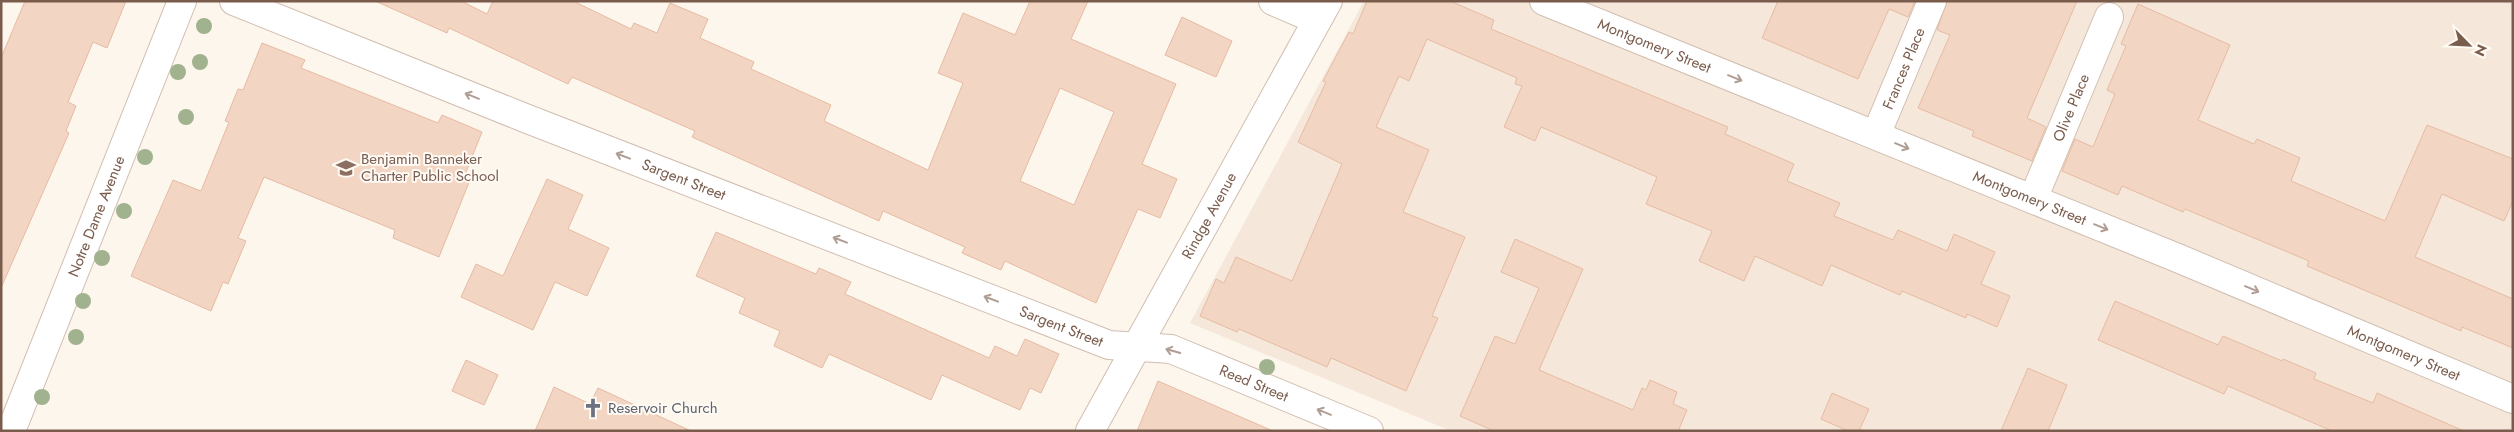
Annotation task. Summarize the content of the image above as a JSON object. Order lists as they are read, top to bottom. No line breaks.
{"streets":{"street":["Montgomery Street","Frances Place","Olive Place","Sargent Street","Notre Dame Avenue","Rindge Avenue","Reed Street"]},"crossings":[["Montgomery Street","Frances Place"],["Montgomery Street","Olive Place"],["Sargent Street","Rindge Avenue"],["Sargent Street","Reed Street"],["Rindge Avenue","Reed Street"]],"one_way":["Montgomery Street","Sargent Street","Reed Street"],"places":{"school or university":["Benjamin Banneker Charter Public School"],"church":["Reservoir Church"]},"north":"bottom right"}
